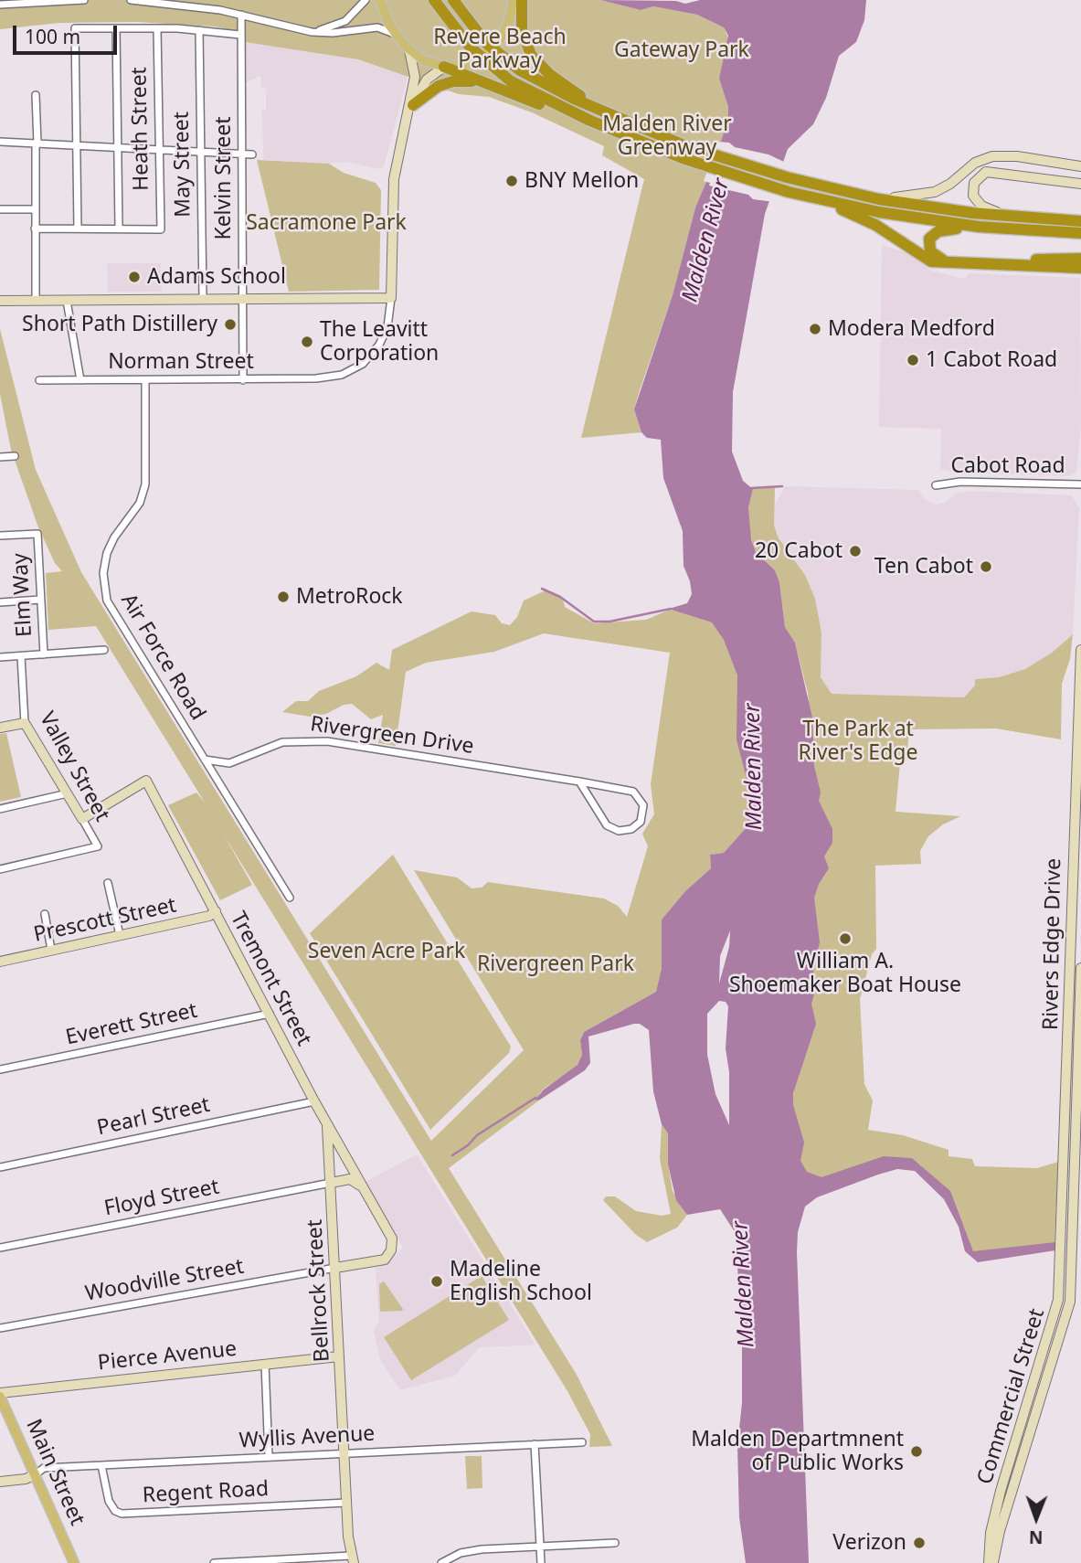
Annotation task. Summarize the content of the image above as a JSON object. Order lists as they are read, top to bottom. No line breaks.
{"streets":{"main road":["Valley Street","Prescott Street","Rivers Edge Drive","Tremont Street","Bellrock Street","Pierce Avenue","Commercial Street","Main Street"],"street":["Heath Street","May Street","Kelvin Street","Norman Street","Cabot Road","Elm Way","Air Force Road","Rivergreen Drive","Everett Street","Pearl Street","Floyd Street","Woodville Street","Wyllis Avenue","Regent Road"]},"crossings":[["Kelvin Street","Norman Street"],["Norman Street","Air Force Road"],["Air Force Road","Rivergreen Drive"],["Valley Street","Tremont Street"],["Prescott Street","Tremont Street"],["Rivers Edge Drive","Commercial Street"],["Tremont Street","Everett Street"],["Tremont Street","Pearl Street"],["Tremont Street","Woodville Street"],["Tremont Street","Bellrock Street"],["Floyd Street","Bellrock Street"],["Woodville Street","Bellrock Street"],["Bellrock Street","Pierce Avenue"],["Bellrock Street","Wyllis Avenue"],["Bellrock Street","Regent Road"],["Pierce Avenue","Main Street"],["Wyllis Avenue","Main Street"],["Wyllis Avenue","Regent Road"]],"water":["Malden River"],"parks":["Revere Beach Parkway","Gateway Park","Malden River Greenway","Sacramone Park","The Park at River's Edge","Seven Acre Park","Rivergreen Park"],"places":["BNY Mellon","Adams School","Short Path Distillery","Modera Medford","The Leavitt Corporation","1 Cabot Road","20 Cabot","Ten Cabot","MetroRock","William A. Shoemaker Boat House","Madeline English School","Malden Departmnent of Public Works","Verizon"],"scale_bar":"100 m","north":"bottom"}
